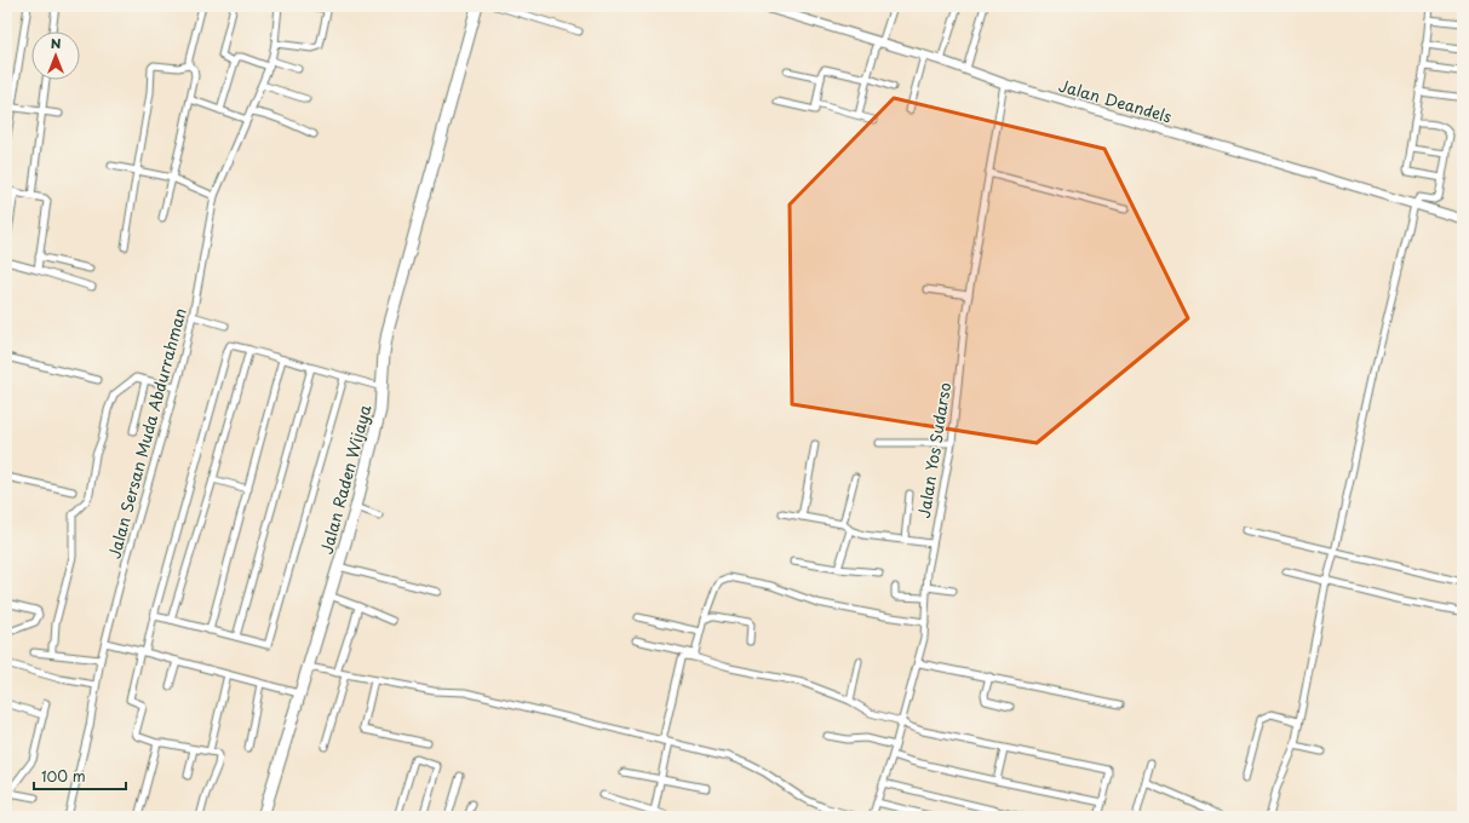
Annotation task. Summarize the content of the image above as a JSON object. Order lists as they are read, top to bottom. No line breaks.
{"streets":{"highway":["Jalan Raden Wijaya"],"street":["Jalan Deandels","Jalan Sersan Muda Abdurrahman","Jalan Yos Sudarso"]},"crossings":[["Jalan Deandels","Jalan Yos Sudarso"]],"scale_bar":"100 m","north":"top"}
